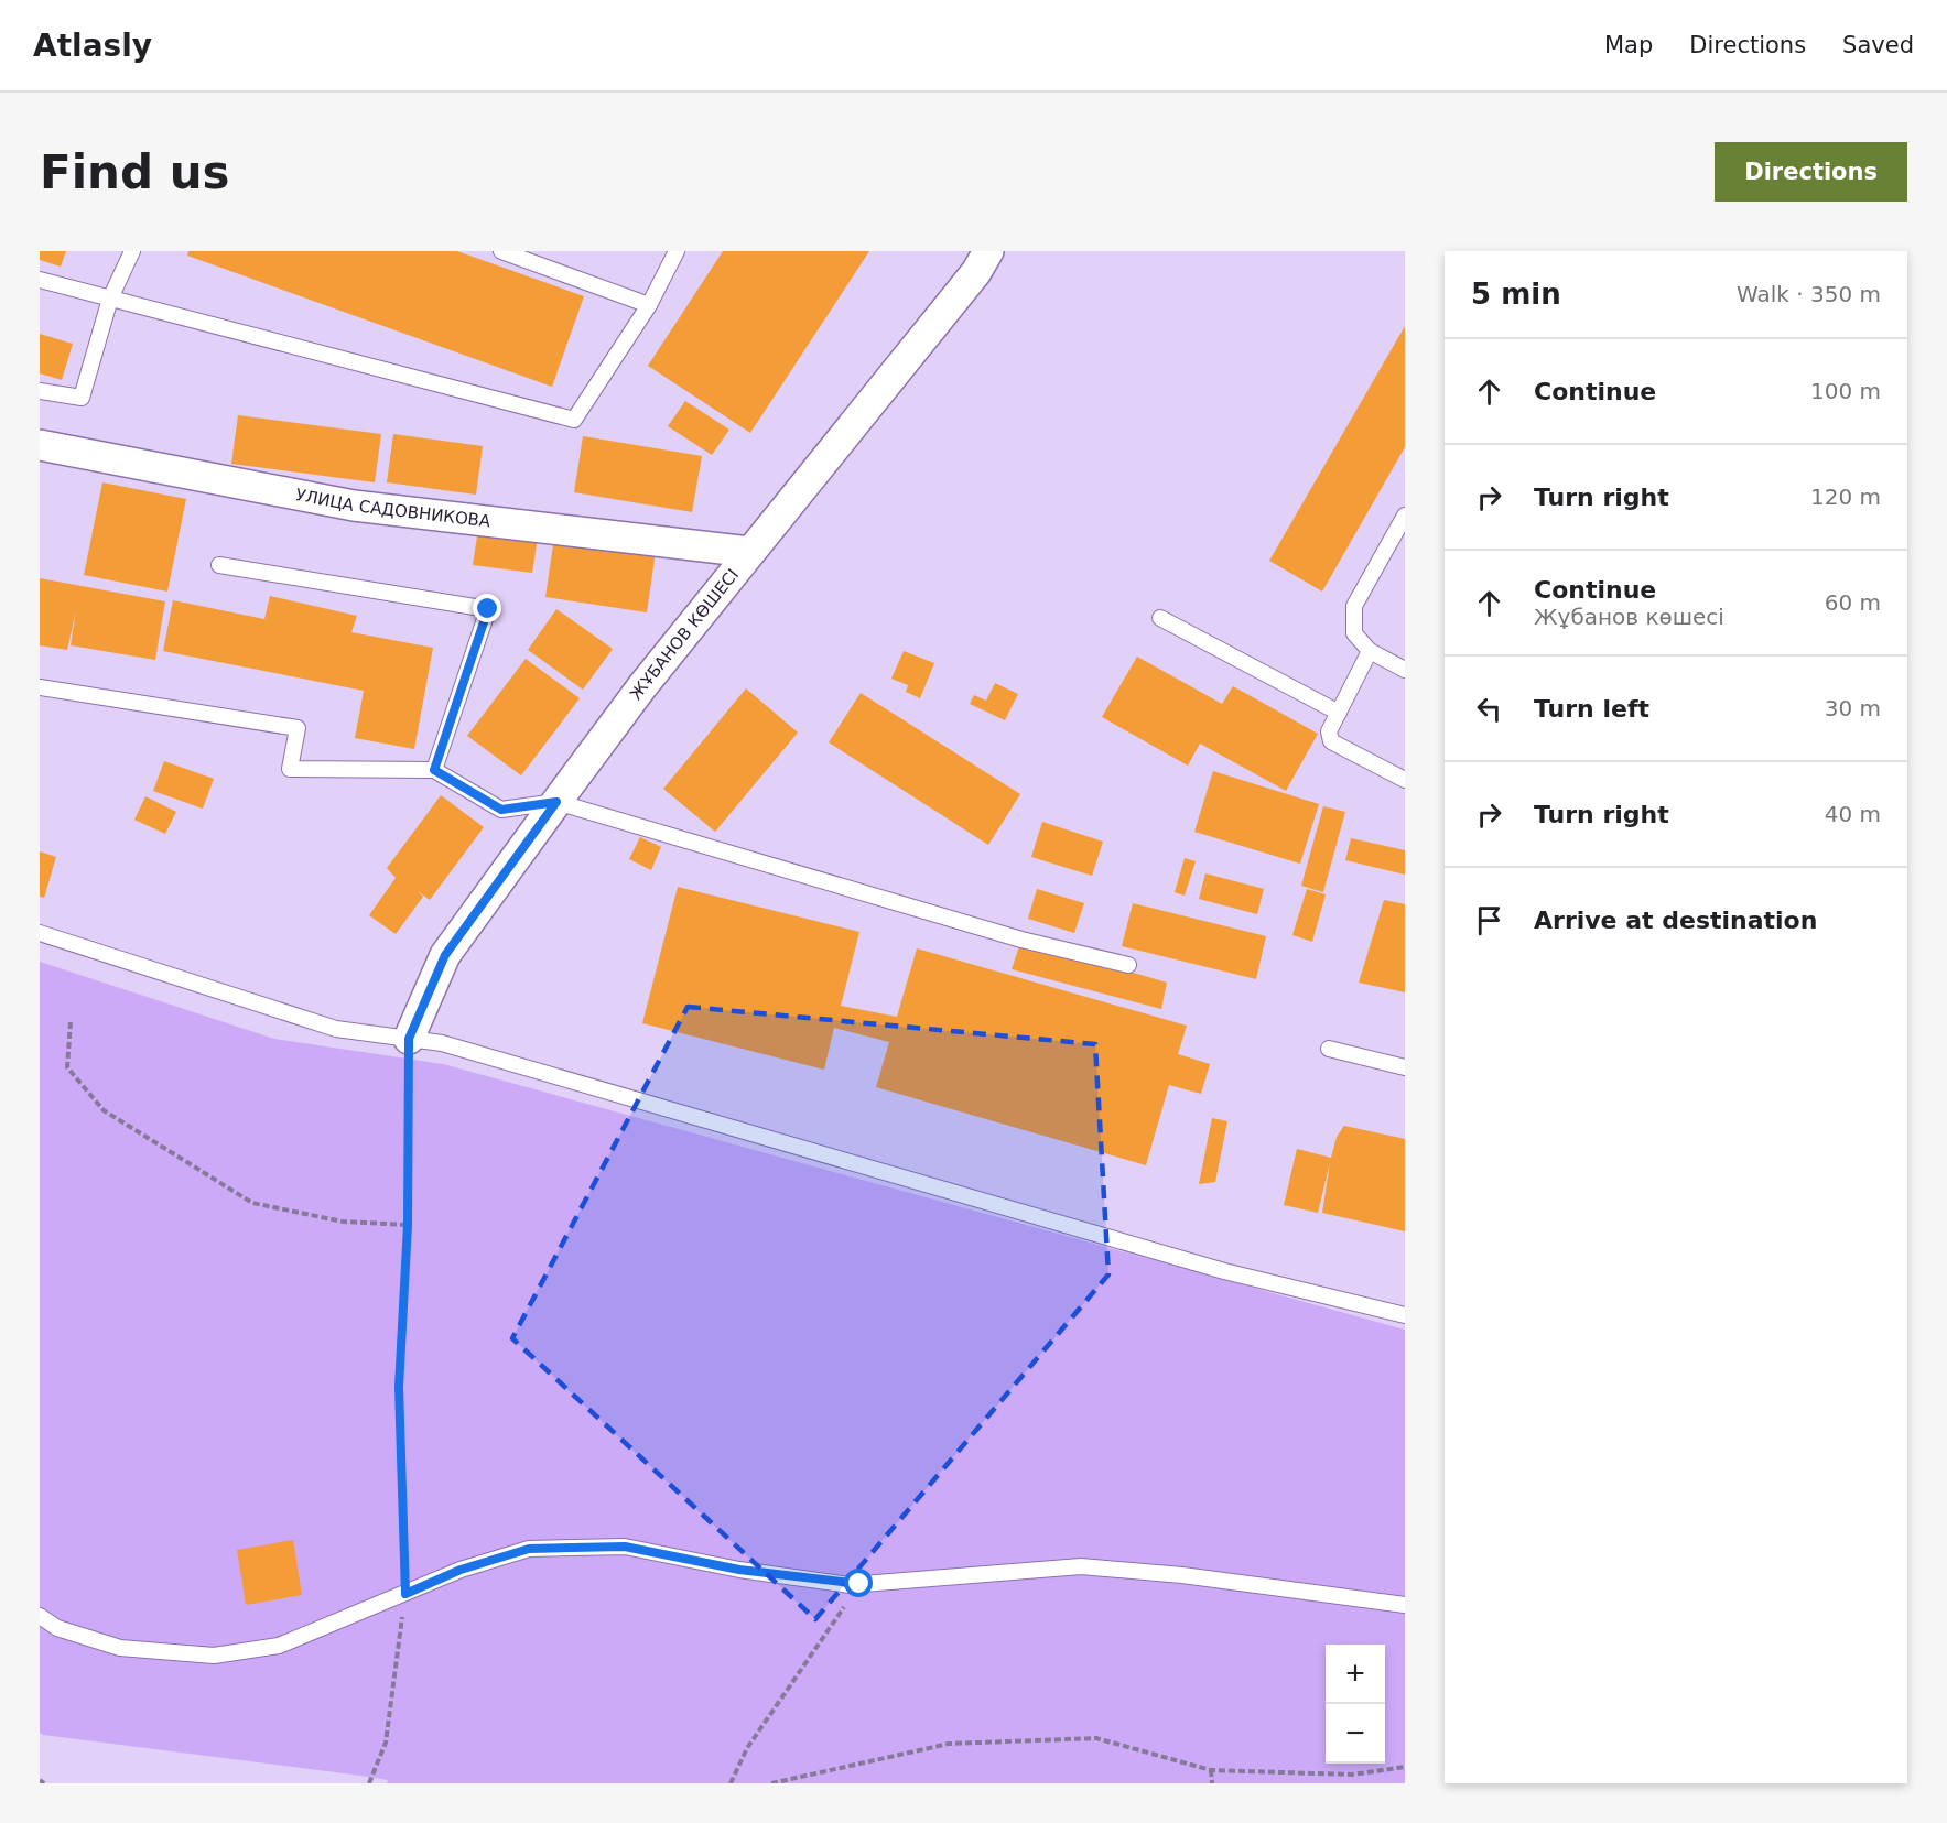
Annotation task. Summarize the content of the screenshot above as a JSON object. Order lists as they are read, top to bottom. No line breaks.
{"streets":{"street":["УЛИЦА САДОВНИКОВА","ЖҰБАНОВ КӨШЕСІ"]},"crossings":[["УЛИЦА САДОВНИКОВА","ЖҰБАНОВ КӨШЕСІ"]],"page":{"header":"Atlasly","nav":["Map","Directions","Saved"],"buttons":"Directions","title":"Find us","heading":["5 min","Walk · 350 m"],"list":[["Continue","100 m"],["Turn right","120 m"],["Continue","Жұбанов көшесі","60 m"],["Turn left","30 m"],["Turn right","40 m"],"Arrive at destination"],"map_buttons":["+","−"]}}
